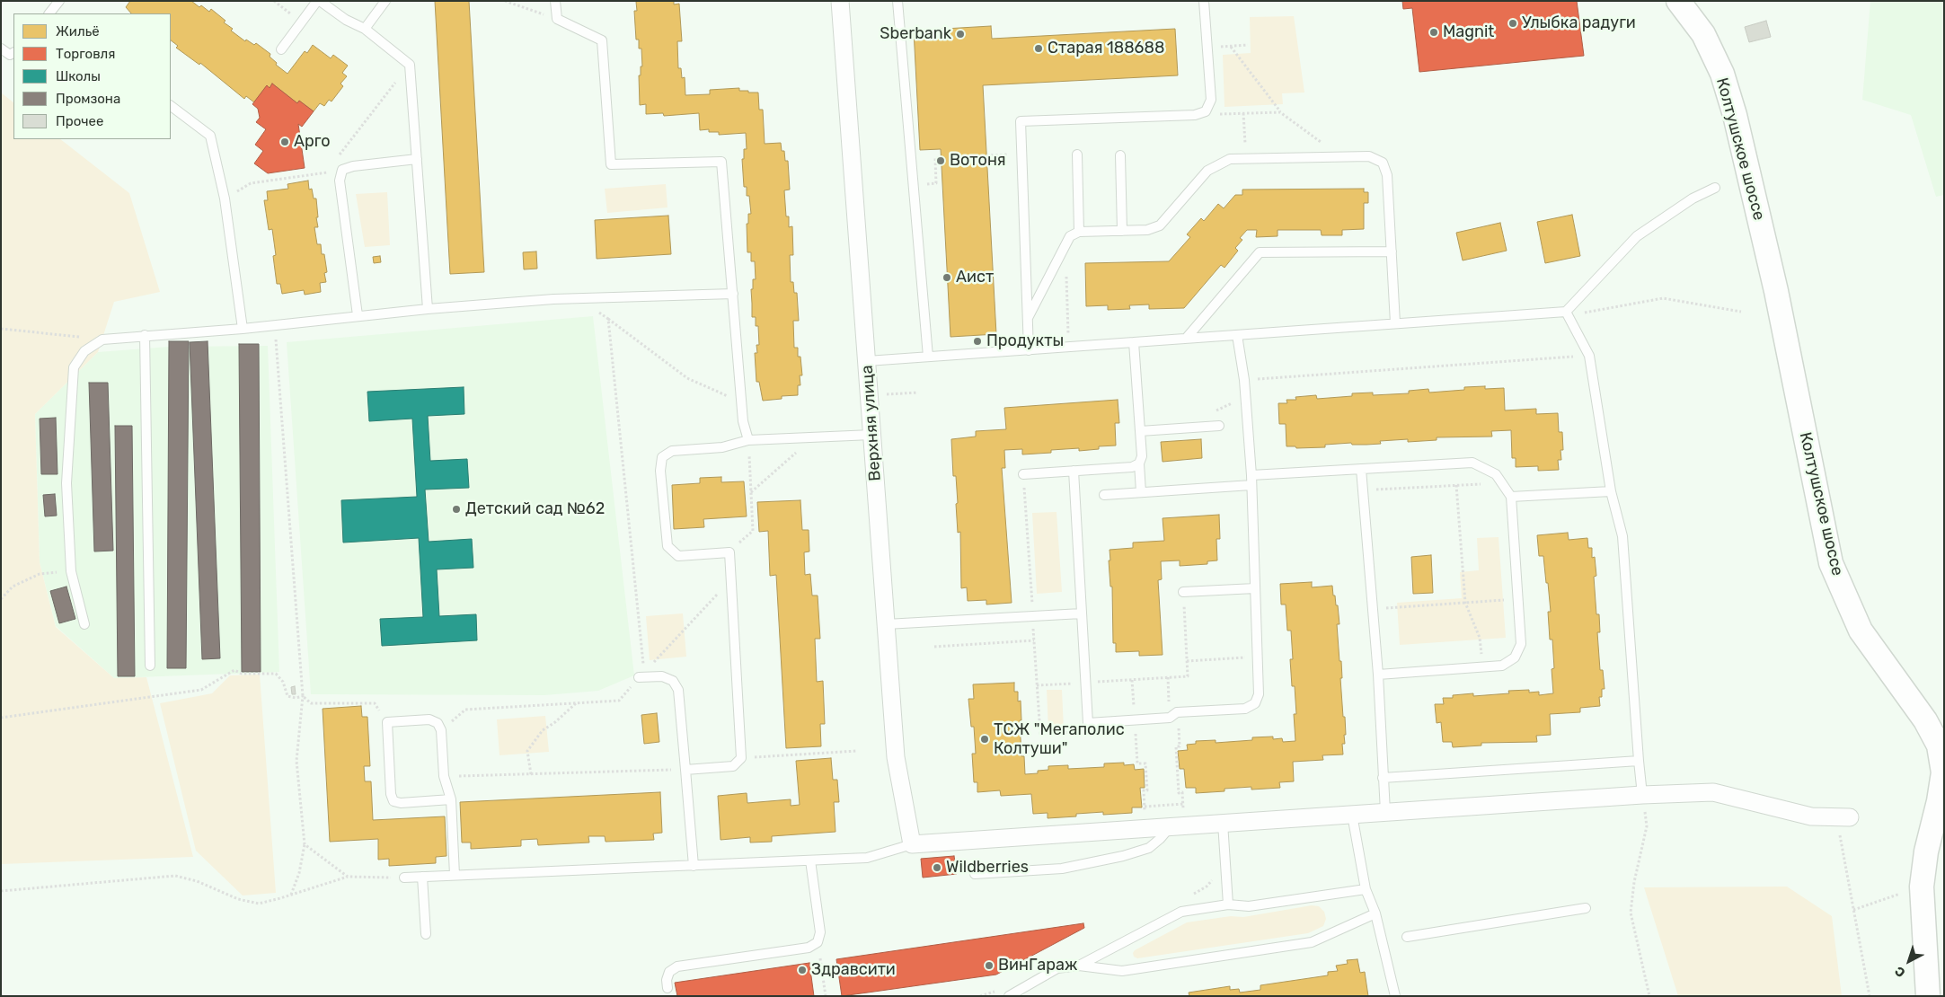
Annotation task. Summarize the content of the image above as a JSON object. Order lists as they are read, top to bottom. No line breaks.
{"streets":{"main road":["Колтушское шоссе"],"street":["Верхняя улица"]},"places":["Улыбка радуги","Magnit","Sberbank","Старая 188688","Арго","Вотоня","Аист","Продукты","Детский сад №62","ТСЖ \"Мегаполис Колтуши\"","Wildberries","ВинГараж","Здравсити"],"legend":["Жильё","Торговля","Школы","Промзона","Прочее"],"north":"bottom left"}
